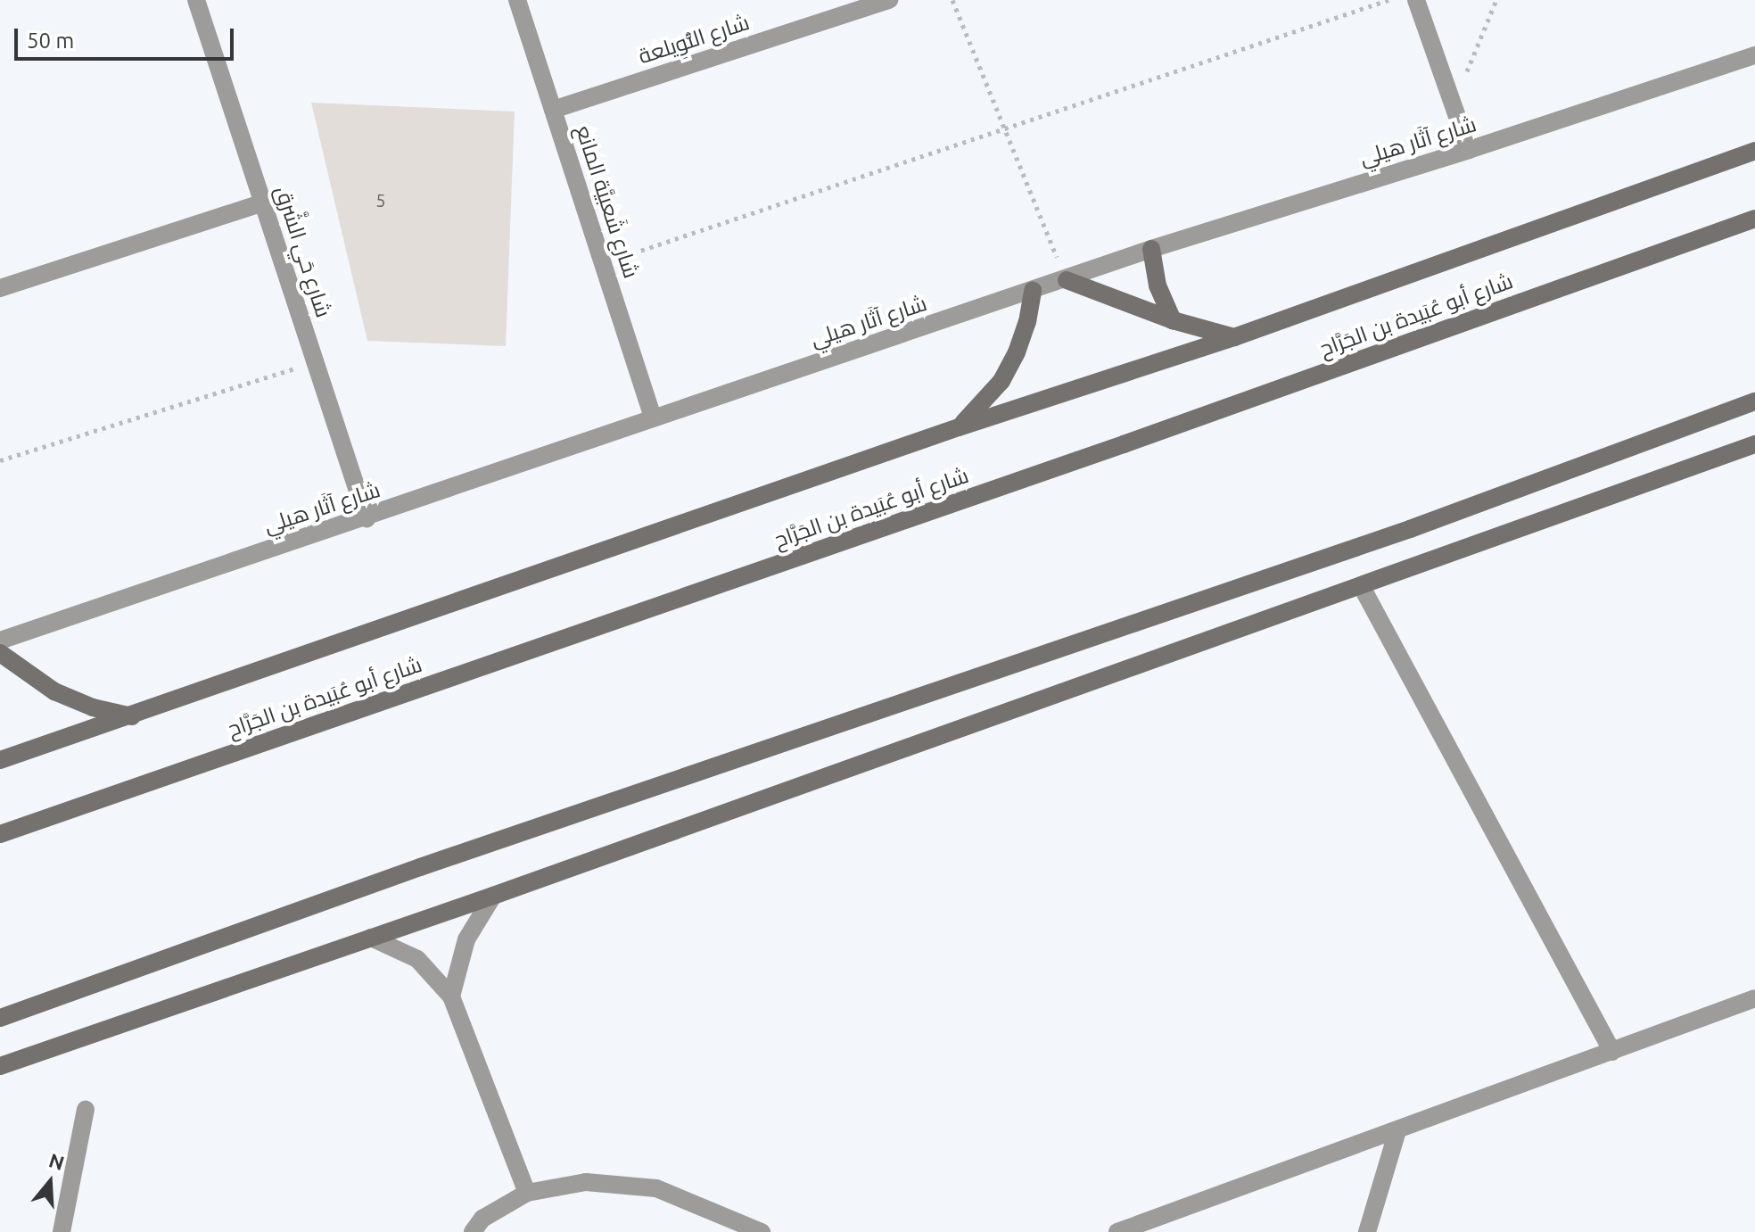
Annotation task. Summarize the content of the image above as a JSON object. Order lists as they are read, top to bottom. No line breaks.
{"streets":{"main road":["شارع أبو عُبَيدة بن الجَرَّاح"],"street":["شارع التُّوِيلعة","شارع آثَار هيلي","شارع شَعبيَّة المانع","شارع حَي الشَّرق"]},"crossings":[["شارع التُّوِيلعة","شارع شَعبيَّة المانع"],["شارع آثَار هيلي","شارع شَعبيَّة المانع"],["شارع آثَار هيلي","شارع حَي الشَّرق"]],"house_numbers":["5"],"scale_bar":"50 m","north":"top"}
